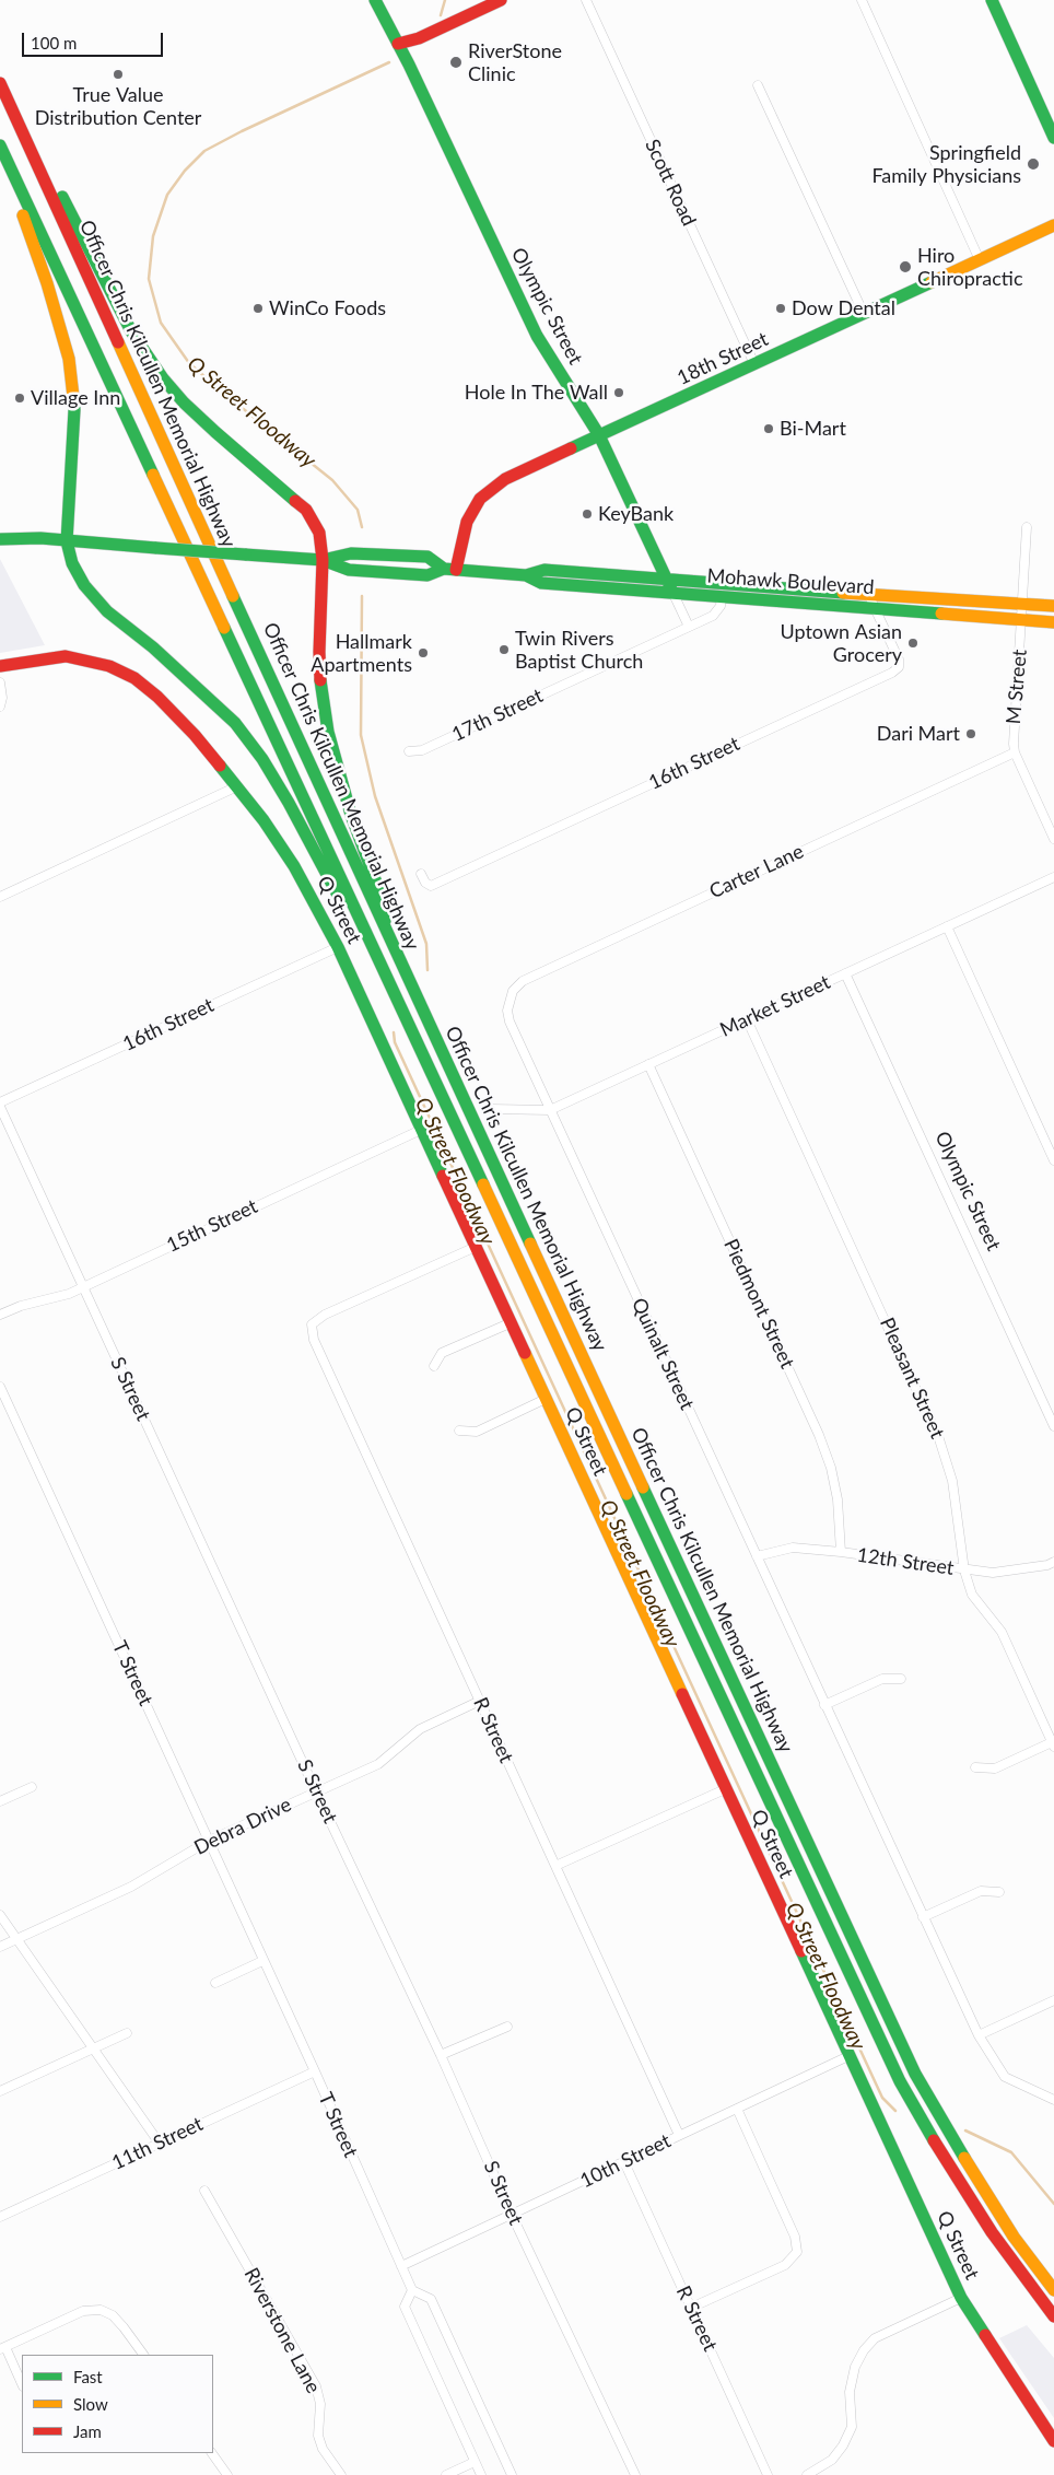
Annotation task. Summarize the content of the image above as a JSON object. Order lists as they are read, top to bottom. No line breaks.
{"streets":{"main road":["Olympic Street","18th Street","Officer Chris Kilcullen Memorial Highway","Mohawk Boulevard","Q Street"],"street":["Scott Road","M Street","17th Street","16th Street","Carter Lane","Market Street","15th Street","Piedmont Street","Quinalt Street","Pleasant Street","S Street","12th Street","T Street","R Street","Debra Drive","11th Street","10th Street","Riverstone Lane"]},"crossings":[["Scott Road","18th Street"],["Olympic Street","18th Street"],["Olympic Street","Mohawk Boulevard"],["Olympic Street","17th Street"],["Olympic Street","Market Street"],["18th Street","Mohawk Boulevard"],["Mohawk Boulevard","M Street"],["Mohawk Boulevard","17th Street"],["Mohawk Boulevard","16th Street"],["M Street","Carter Lane"],["16th Street","Q Street"],["Carter Lane","Quinalt Street"],["Q Street","15th Street"],["Q Street","R Street"],["Q Street","10th Street"],["Market Street","Piedmont Street"],["Market Street","Quinalt Street"],["Market Street","Pleasant Street"],["15th Street","S Street"],["Piedmont Street","12th Street"],["Quinalt Street","12th Street"],["Pleasant Street","12th Street"],["S Street","Debra Drive"],["S Street","10th Street"],["T Street","Debra Drive"],["T Street","11th Street"],["T Street","10th Street"],["R Street","Debra Drive"],["R Street","10th Street"]],"water":["Q Street Floodway"],"places":["RiverStone Clinic","True Value Distribution Center","Springfield Family Physicians","Hiro Chiropractic","WinCo Foods","Dow Dental","Hole In The Wall","Village Inn","Bi-Mart","KeyBank","Uptown Asian Grocery","Twin Rivers Baptist Church","Hallmark Apartments","Dari Mart"],"legend":["Fast","Slow","Jam"],"scale_bar":"100 m"}
